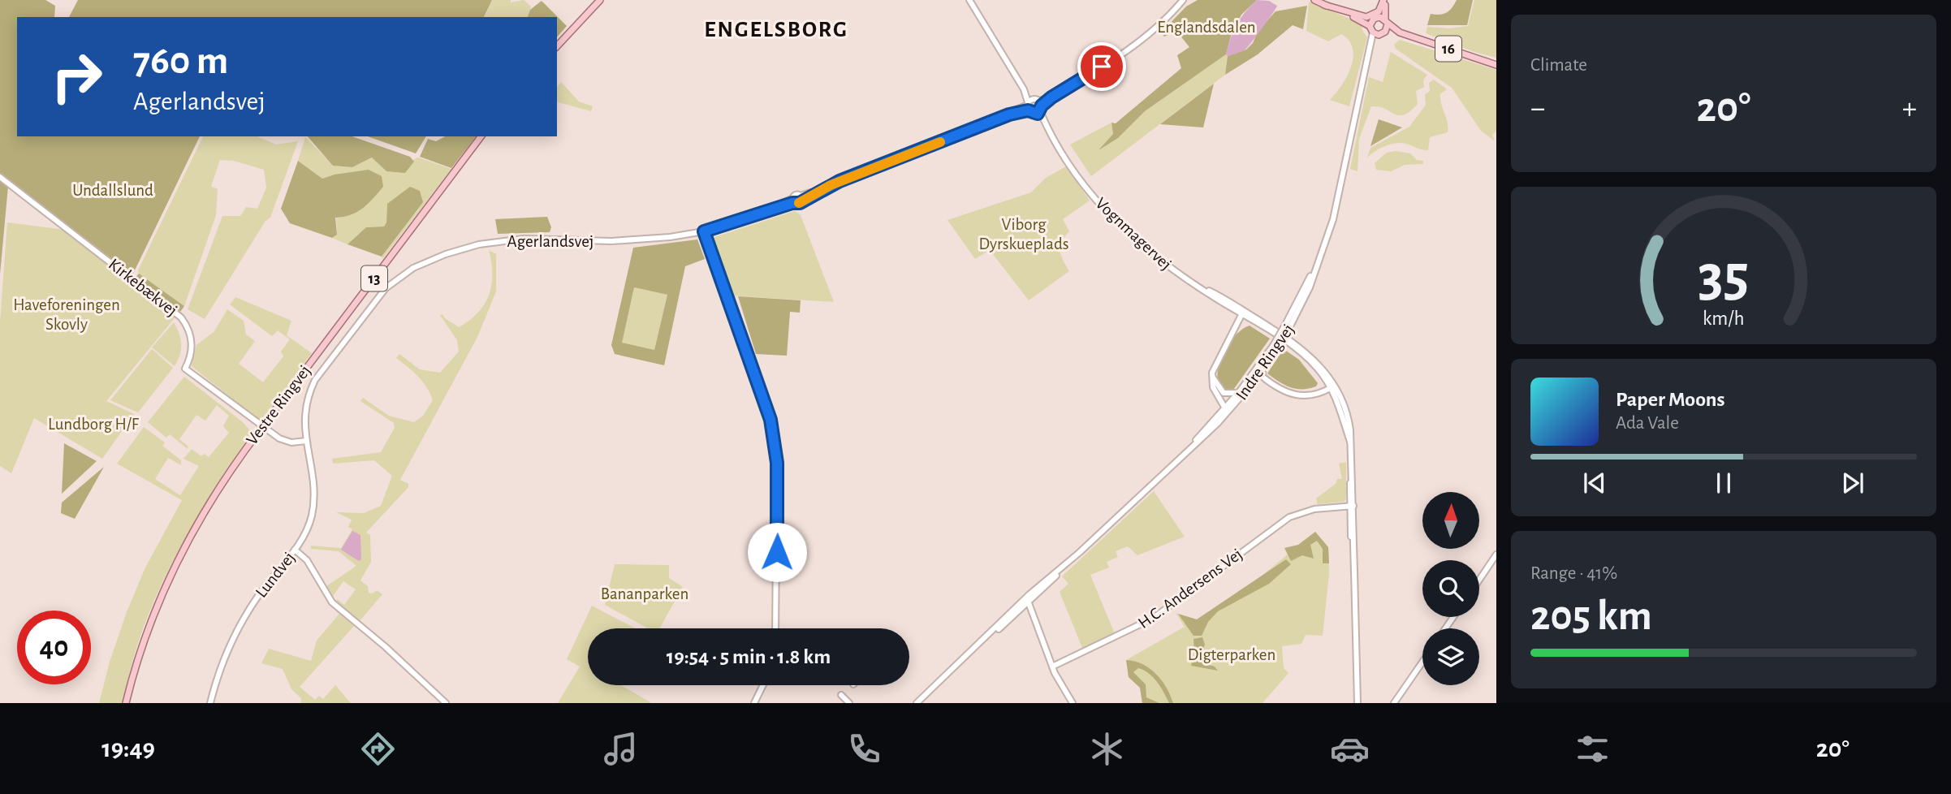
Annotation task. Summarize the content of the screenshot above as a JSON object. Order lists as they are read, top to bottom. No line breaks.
{"streets":{"main road":["16","13","Vestre Ringvej"],"street":["Vognmagervej","Agerlandsvej","Kirkebækvej","Indre Ringvej","Lundvej","H.C. Andersens Vej"]},"crossings":[["16","Indre Ringvej"],["Vognmagervej","Agerlandsvej"],["Vognmagervej","H.C. Andersens Vej"],["Agerlandsvej","Kirkebækvej"],["Agerlandsvej","Lundvej"],["Kirkebækvej","Lundvej"]],"districts":["ENGELSBORG"],"parks":["Englandsdalen","Undallslund","Viborg Dyrskueplads","Haveforeningen Skovly","Lundborg H/F","Bananparken","Digterparken"],"north":"top","page":{"tile":["Climate",["Range · 41%","205 km"]],"turn":["760 m","Agerlandsvej"],"heat":["−","20°","+"],"song":["Paper Moons","Ada Vale"],"limit":"40","trip":"19:54 · 5 min · 1.8 km","tabs":["19:49","20°"],"gauge":["35","km/h"]}}
